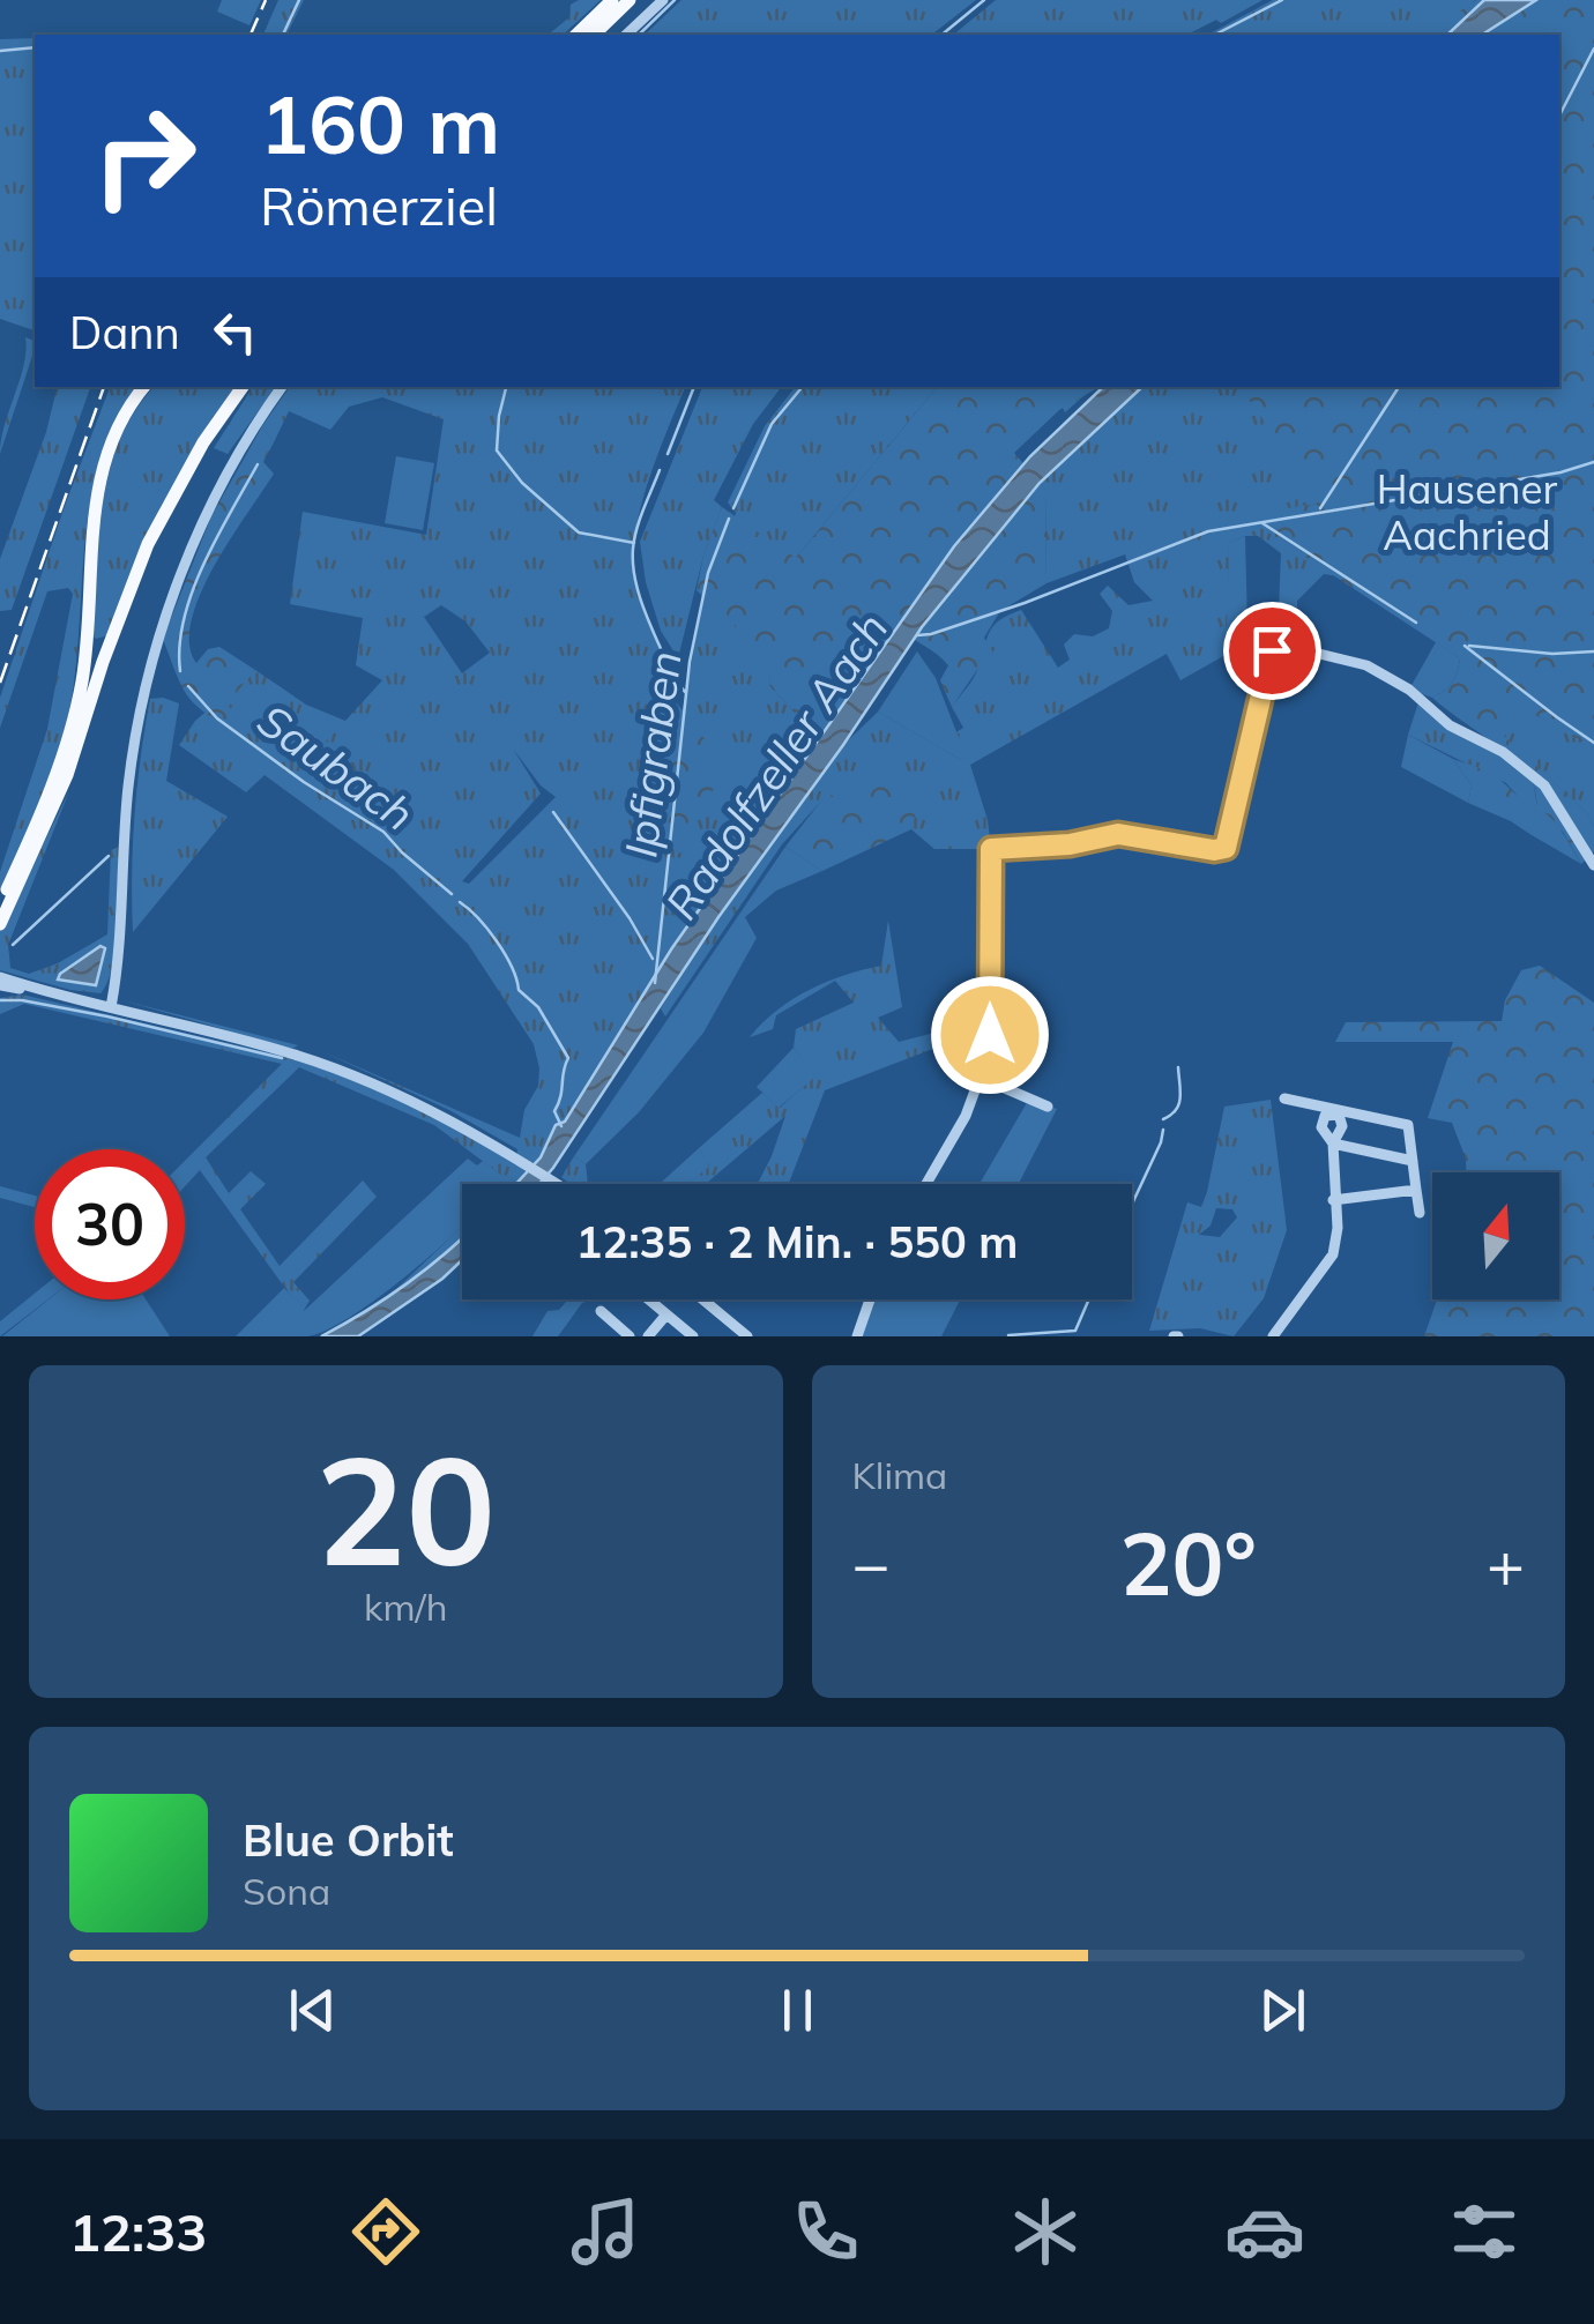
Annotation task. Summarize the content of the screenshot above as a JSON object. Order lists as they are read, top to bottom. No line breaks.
{"water":["Ipfigraben","Radolfzeller Aach","Saubach"],"parks":["Hausener Aachried"],"north":"top","page":{"turn":["160 m","Römerziel"],"then":"Dann","limit":"30","trip":"12:35 · 2 Min. · 550 m","tile":[["20","km/h"],"Klima"],"heat":["−","20°","+"],"song":["Blue Orbit","Sona"],"tabs":"12:33"}}
